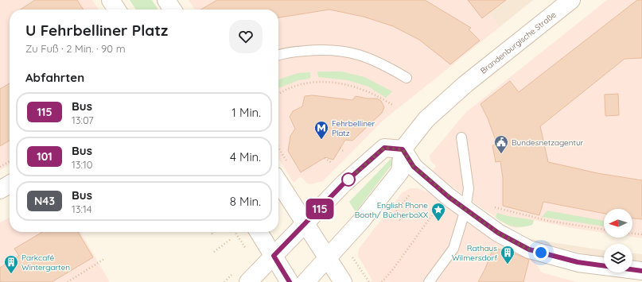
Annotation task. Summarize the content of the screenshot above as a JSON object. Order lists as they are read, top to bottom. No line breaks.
{"streets":{"main road":["Brandenburgische Straße"]},"places":{"metro station":["Fehrbelliner Platz"],"public building":["Bundesnetzagentur"],"place":["English Phone Booth/ BücherboXX"],"building":["Rathaus Wilmersdorf","Parkcafé Wintergarten"]},"lines":["bus line 115"],"north":"left","page":{"on_map":"115","heading":[["U Fehrbelliner Platz","Zu Fuß · 2 Min. · 90 m"],"Abfahrten"],"list":[{"mark":"115","name":"Bus","note":"13:07","value":"1 Min."},{"mark":"101","name":"Bus","note":"13:10","value":"4 Min."},{"mark":"N43","name":"Bus","note":"13:14","value":"8 Min."}]}}
